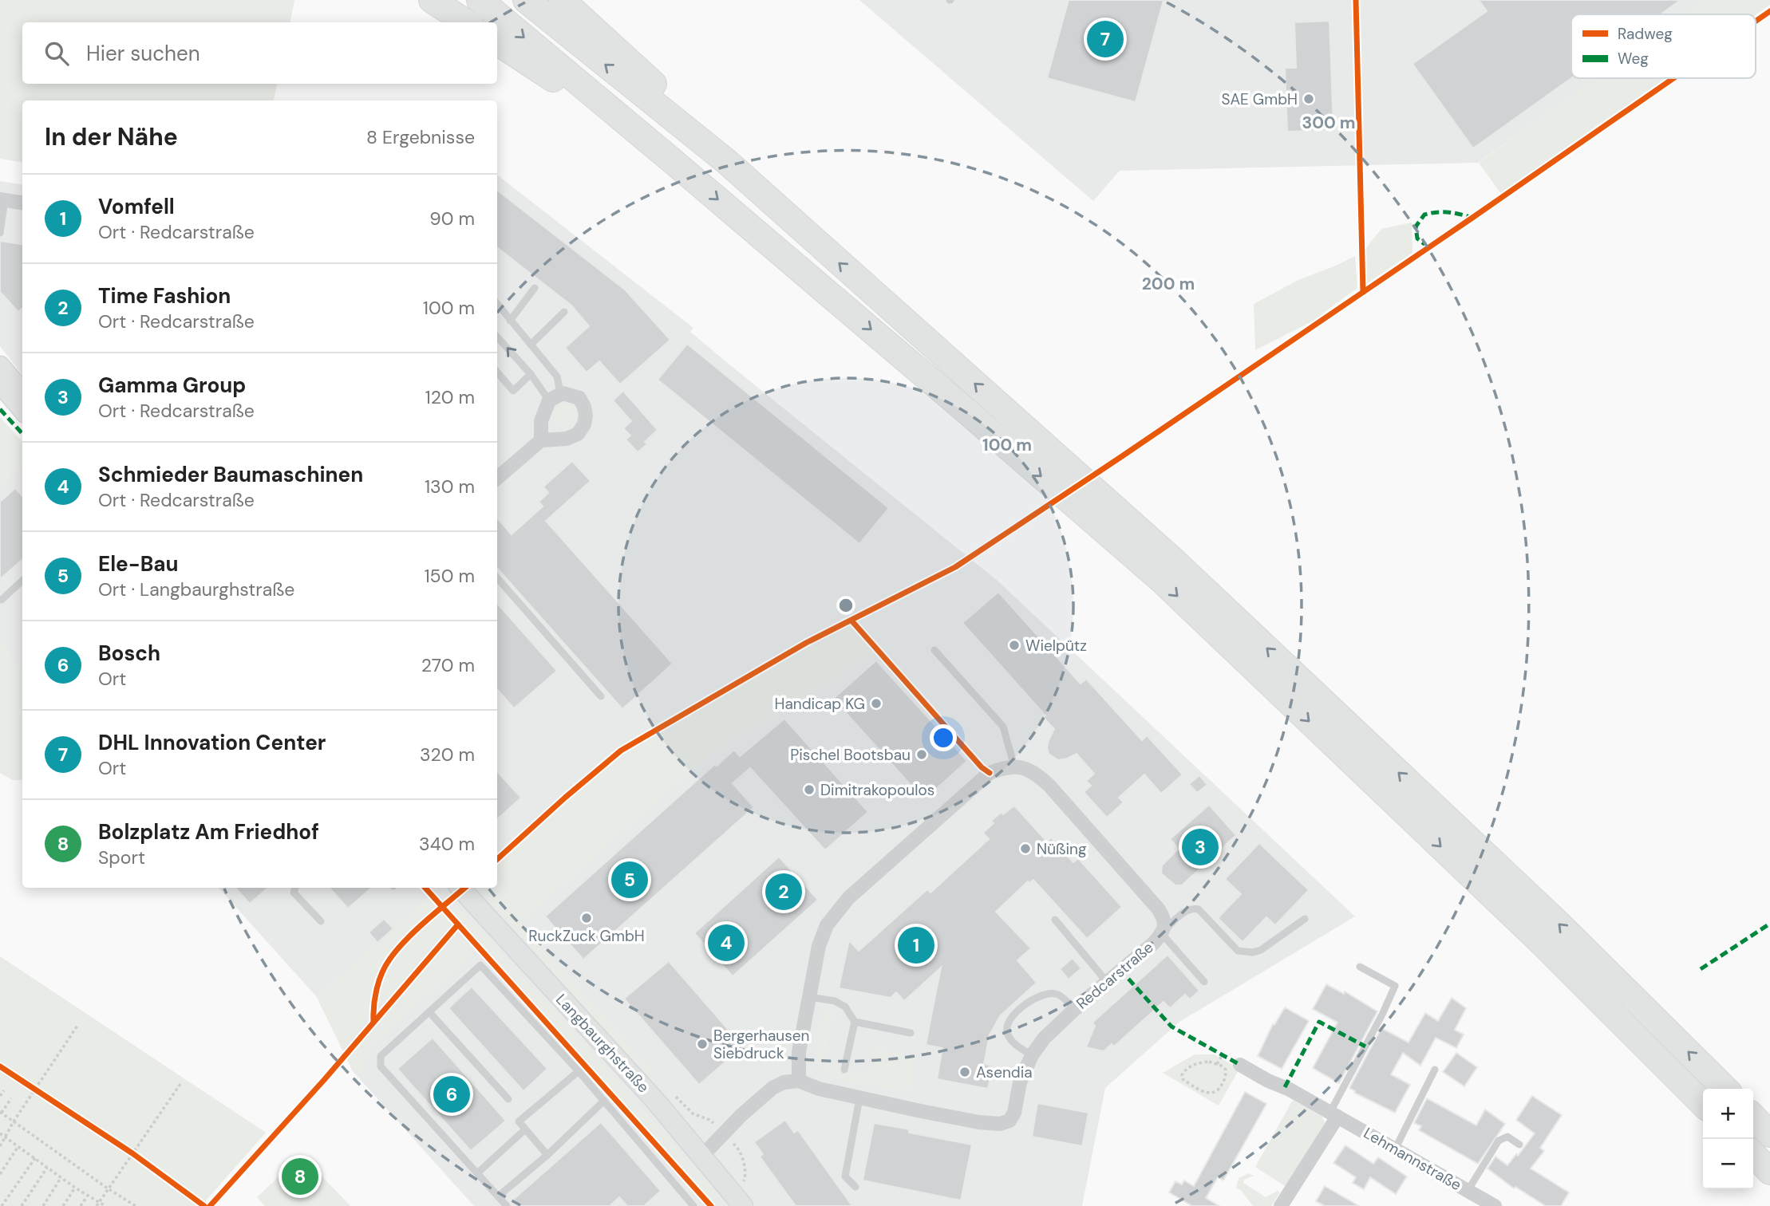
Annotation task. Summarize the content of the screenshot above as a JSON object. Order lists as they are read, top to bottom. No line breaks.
{"streets":{"main road":["Langbaurghstraße"],"street":["Redcarstraße","Lehmannstraße"]},"places":["SAE GmbH","Wielpütz","Handicap KG","Pischel Bootsbau","Dimitrakopoulos","Nüßing","RuckZuck GmbH","Bergerhausen Siebdruck","Asendia"],"legend":["Radweg","Weg"],"page":{"pins":["7","3","5","2","4","1","6","8"],"search":"Hier suchen","heading":["In der Nähe","8 Ergebnisse"],"list":[{"mark":"1","name":"Vomfell","note":"Ort · Redcarstraße","value":"90 m"},{"mark":"2","name":"Time Fashion","note":"Ort · Redcarstraße","value":"100 m"},{"mark":"3","name":"Gamma Group","note":"Ort · Redcarstraße","value":"120 m"},{"mark":"4","name":"Schmieder Baumaschinen","note":"Ort · Redcarstraße","value":"130 m"},{"mark":"5","name":"Ele-Bau","note":"Ort · Langbaurghstraße","value":"150 m"},{"mark":"6","name":"Bosch","note":"Ort","value":"270 m"},{"mark":"7","name":"DHL Innovation Center","note":"Ort","value":"320 m"},{"mark":"8","name":"Bolzplatz Am Friedhof","note":"Sport","value":"340 m"}],"map_buttons":["+","−"]},"rings":["300 m","200 m","100 m"]}
